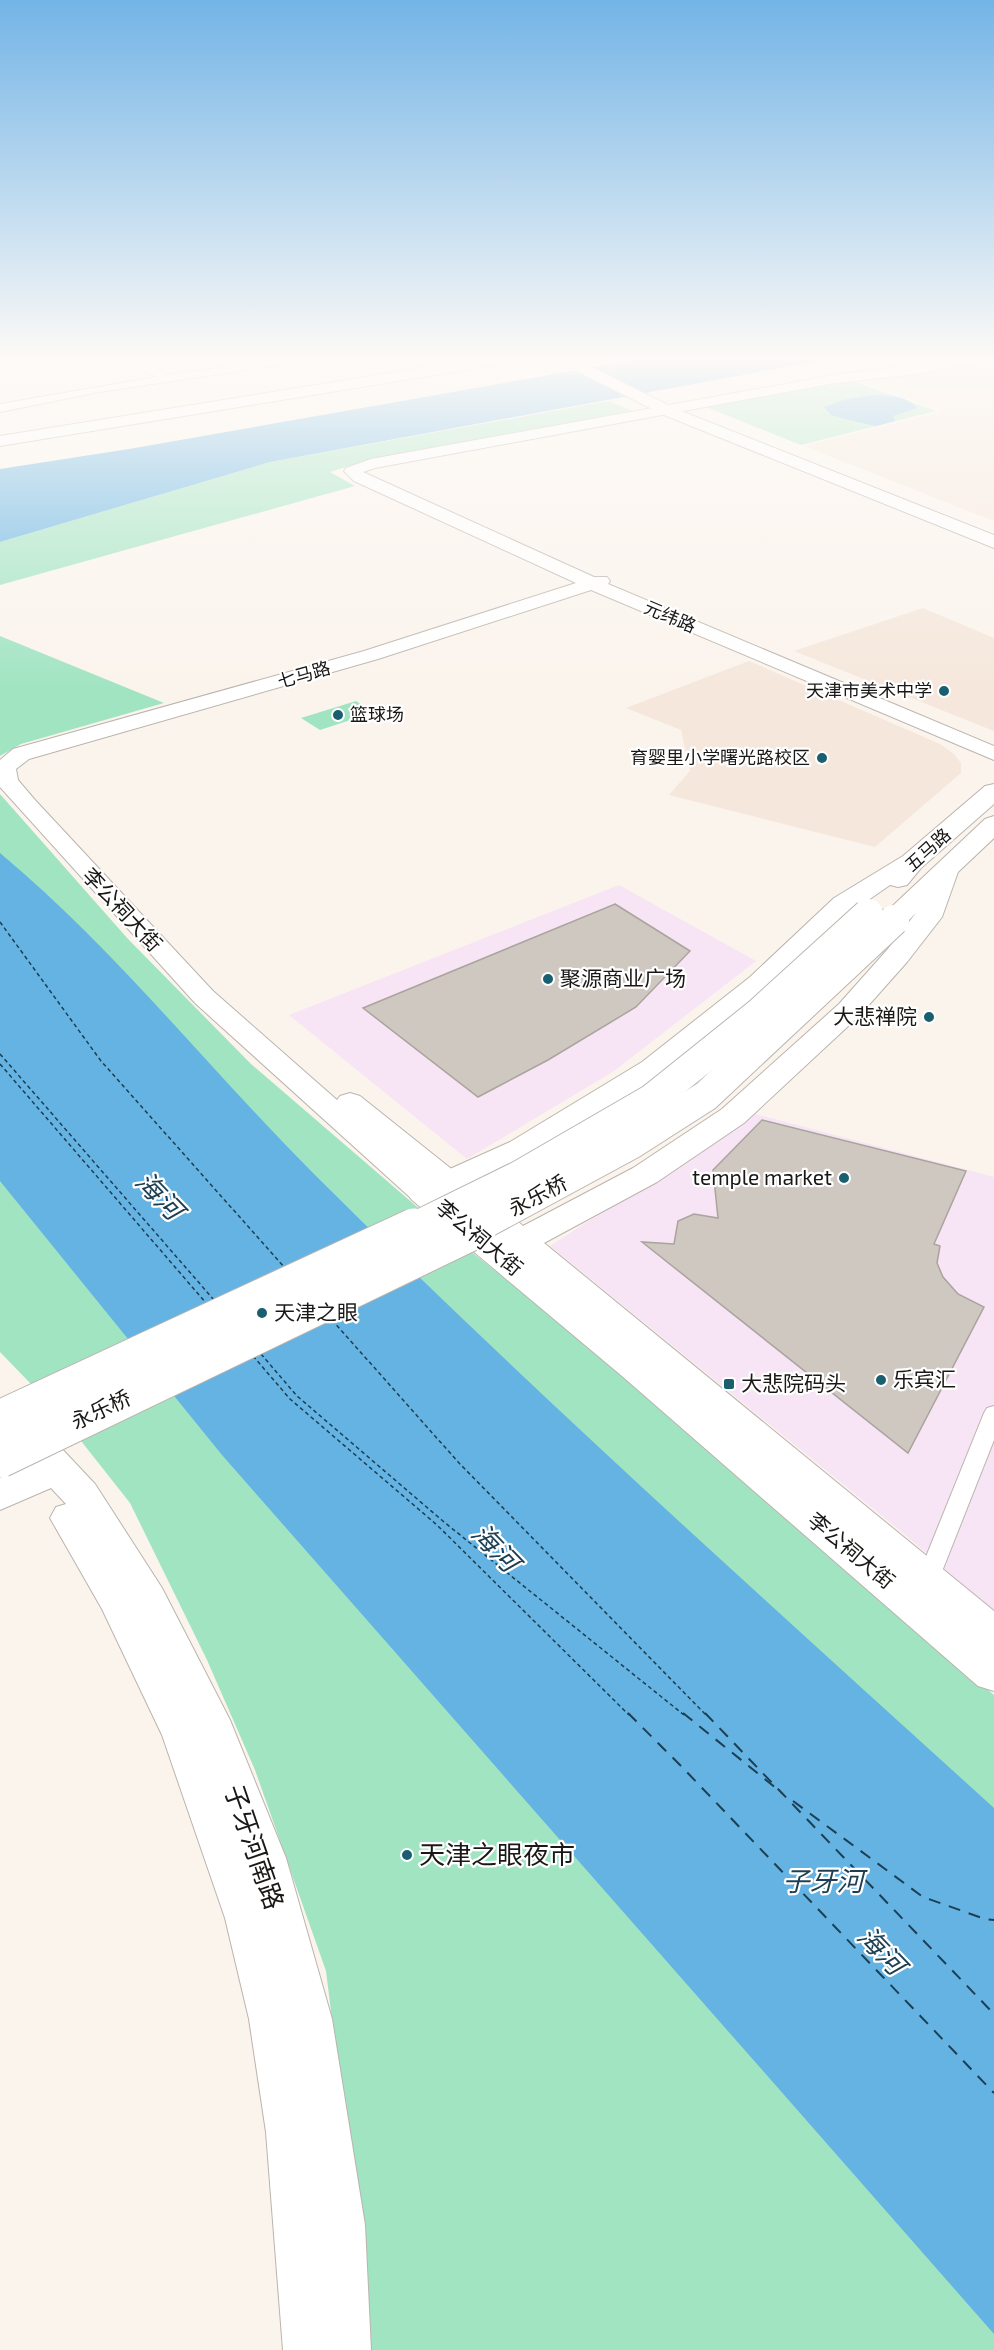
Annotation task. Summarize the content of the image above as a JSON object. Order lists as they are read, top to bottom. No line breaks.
{"streets":{"main road":["五马路","李公祠大街","永乐桥","子牙河南路"],"street":["元纬路","七马路"]},"crossings":[["元纬路","七马路"],["七马路","李公祠大街"],["五马路","永乐桥"],["永乐桥","子牙河南路"]],"water":["海河","子牙河"],"places":{"other":["天津市美术中学","篮球场","育婴里小学曙光路校区","聚源商业广场","大悲禅院","temple market","天津之眼","乐宾汇","天津之眼夜市"],"transit":["大悲院码头"]}}
